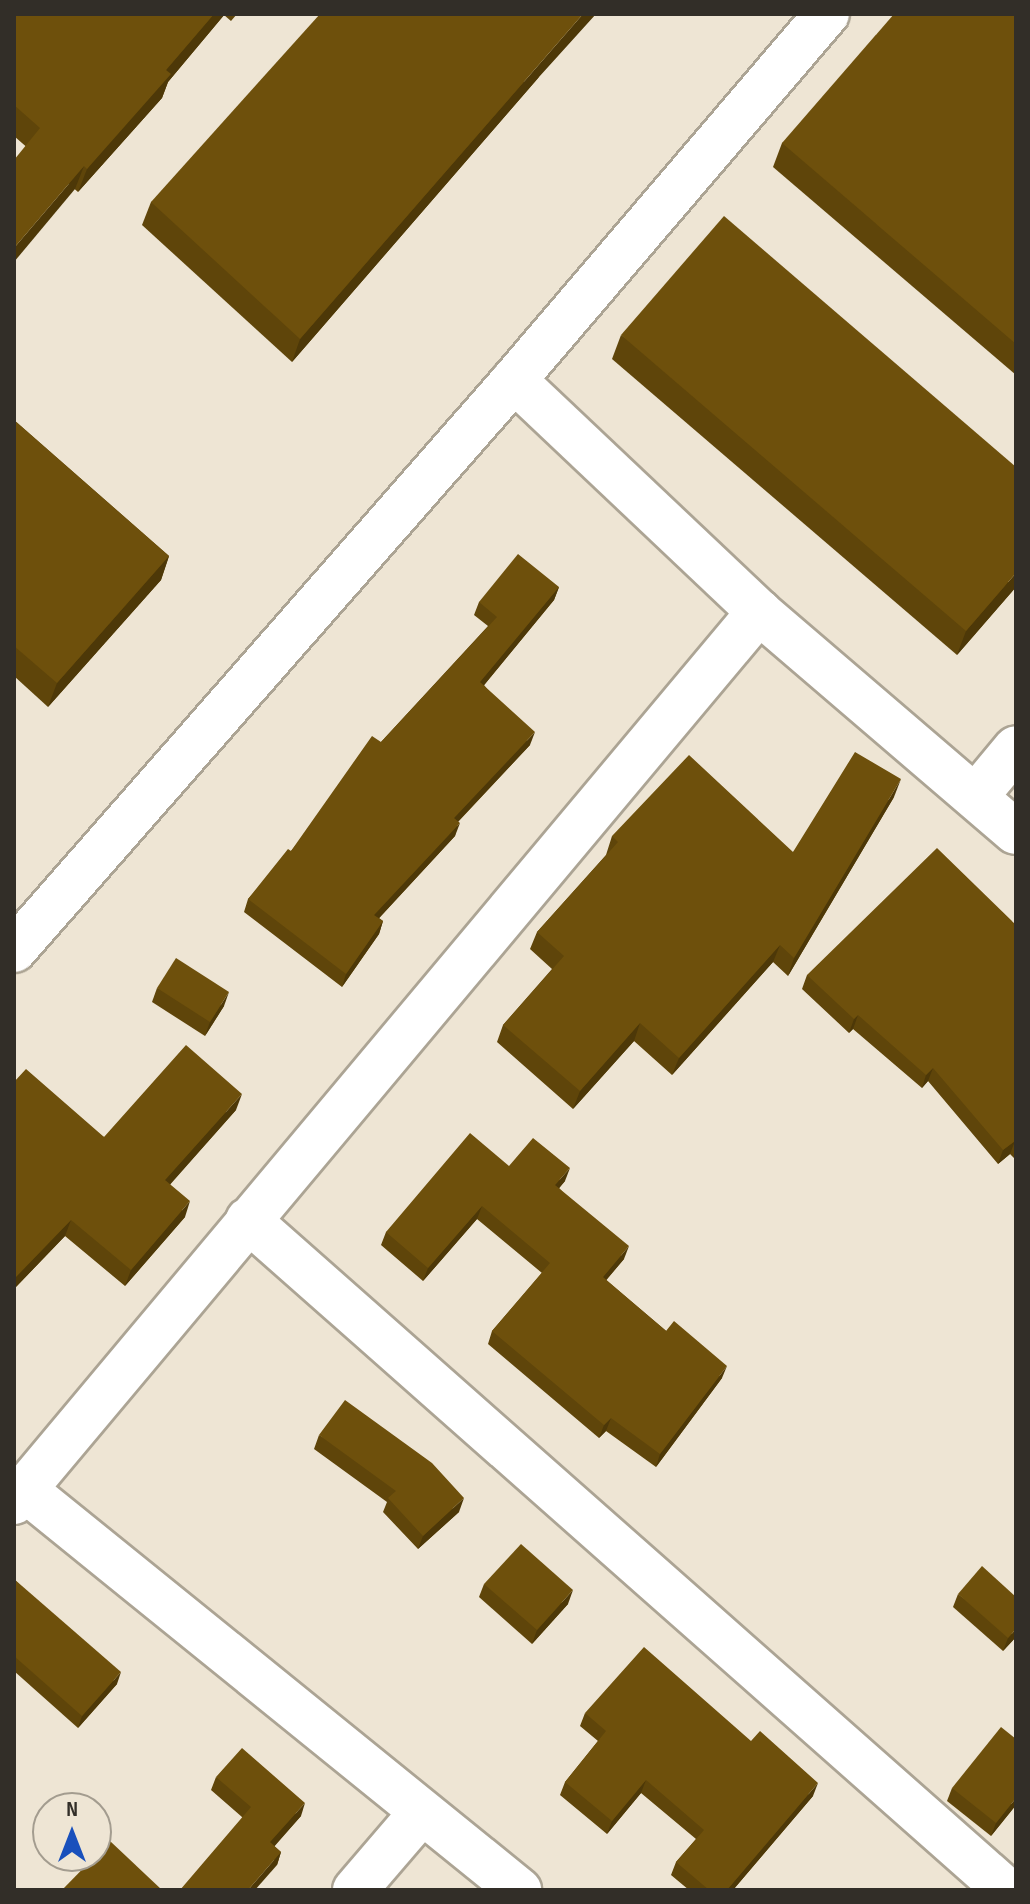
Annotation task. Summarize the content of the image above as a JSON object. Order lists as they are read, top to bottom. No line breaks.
{"north":"top"}
